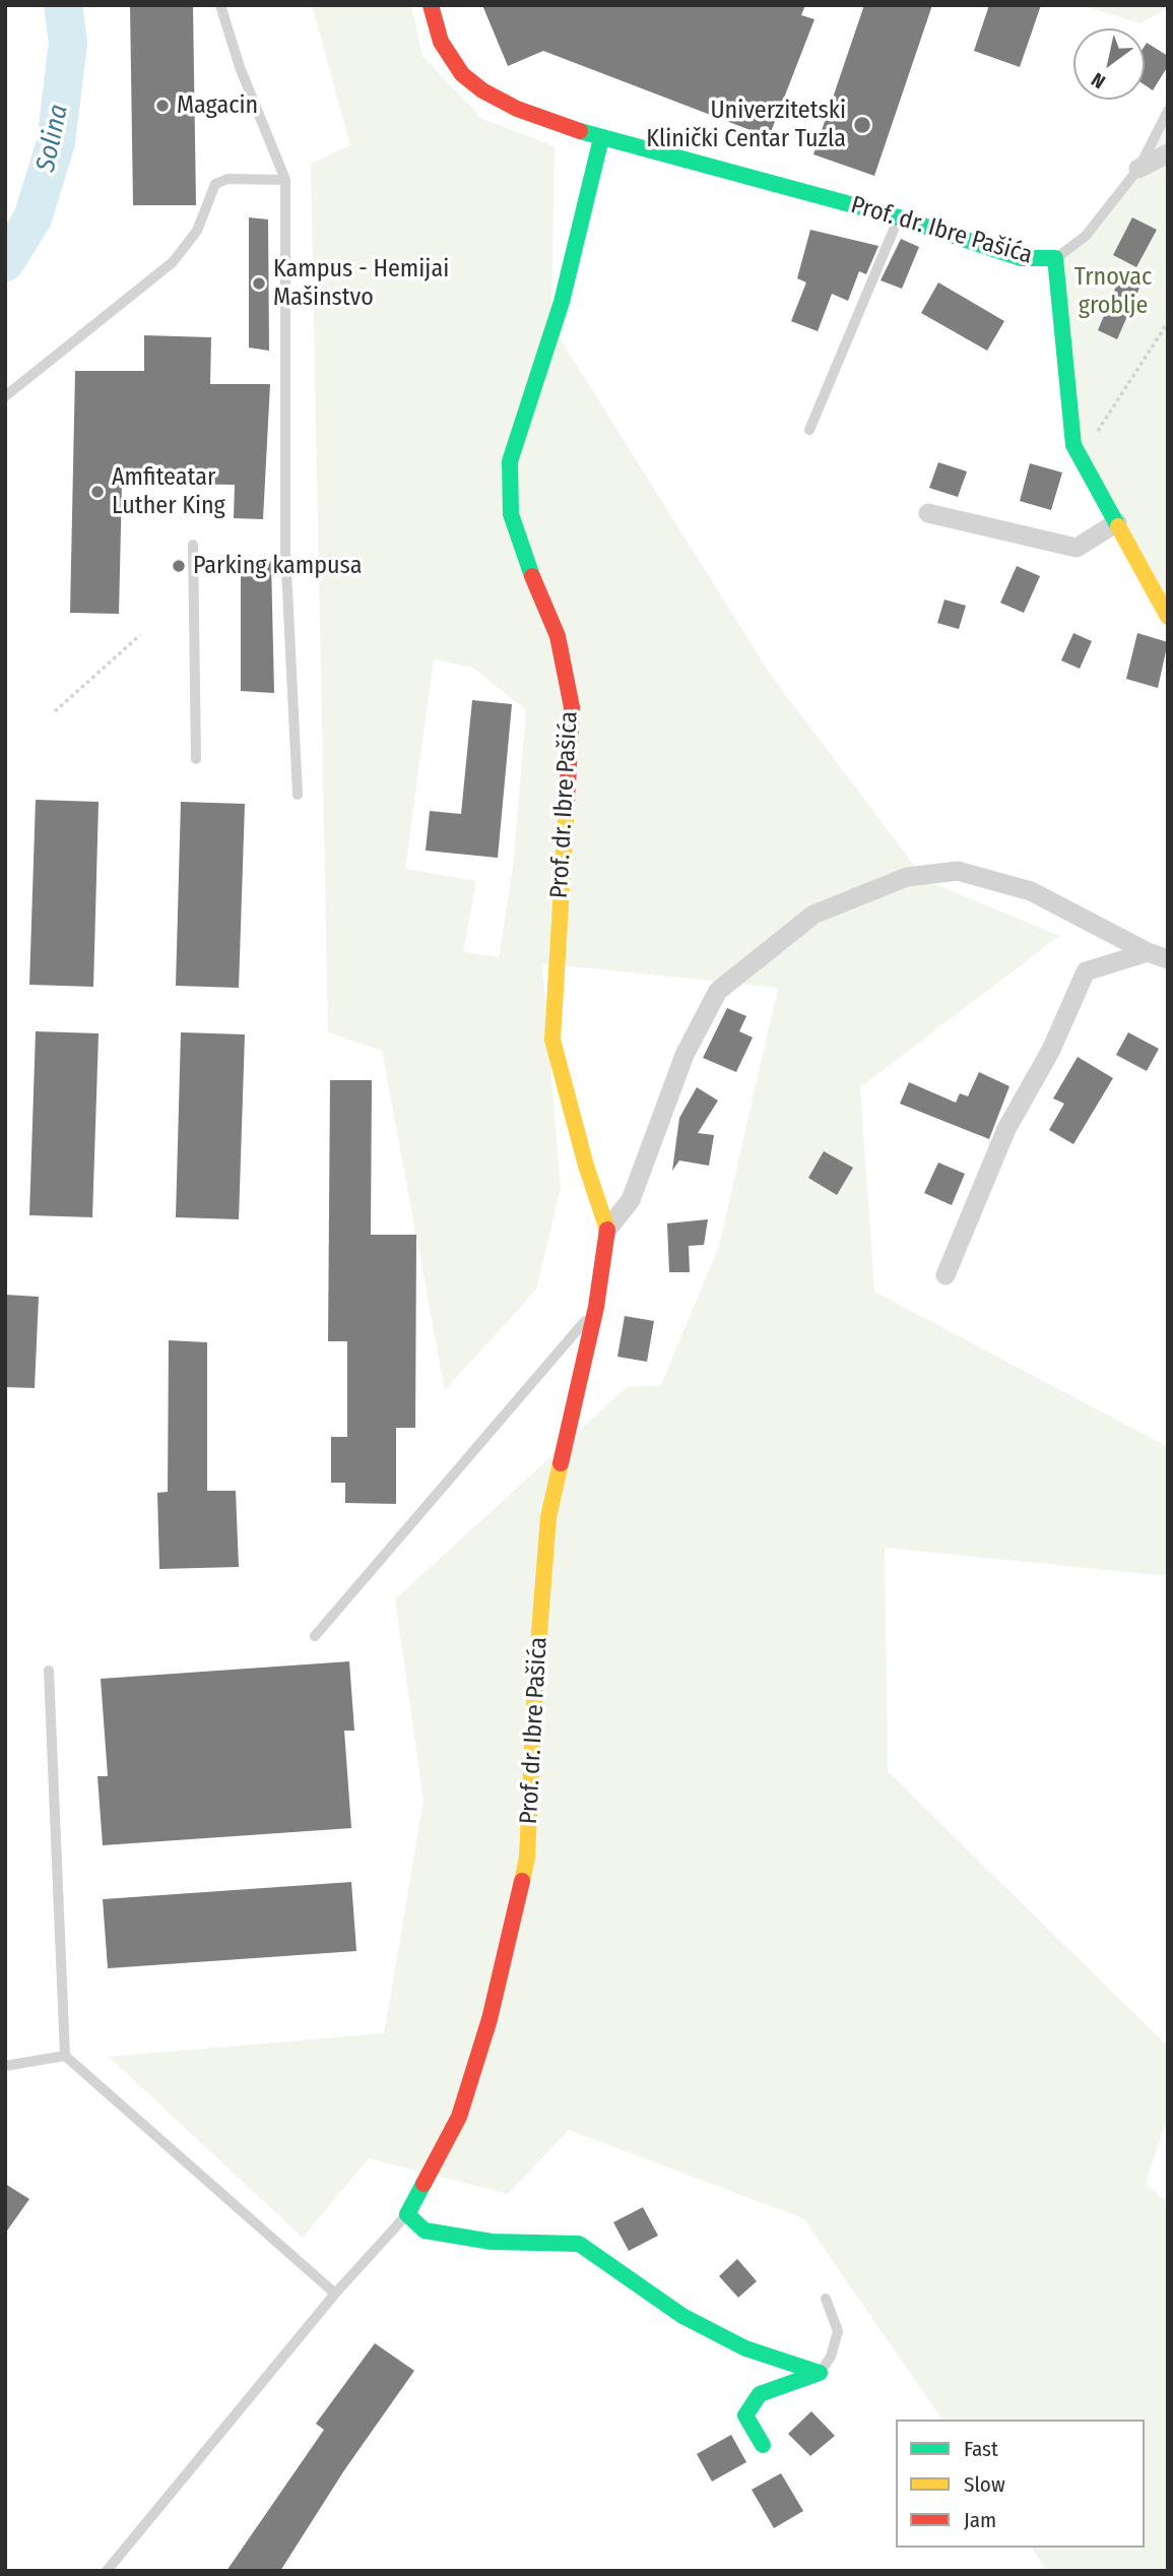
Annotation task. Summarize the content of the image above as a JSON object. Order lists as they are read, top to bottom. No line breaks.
{"streets":{"street":["Prof. dr. Ibre Pašića"]},"water":["Solina"],"parks":["Trnovac groblje"],"places":["Magacin","Univerzitetski Klinički Centar Tuzla","Kampus - Hemijai Mašinstvo","Amfiteatar Luther King","Parking kampusa"],"legend":["Fast","Slow","Jam"],"north":"bottom left"}
